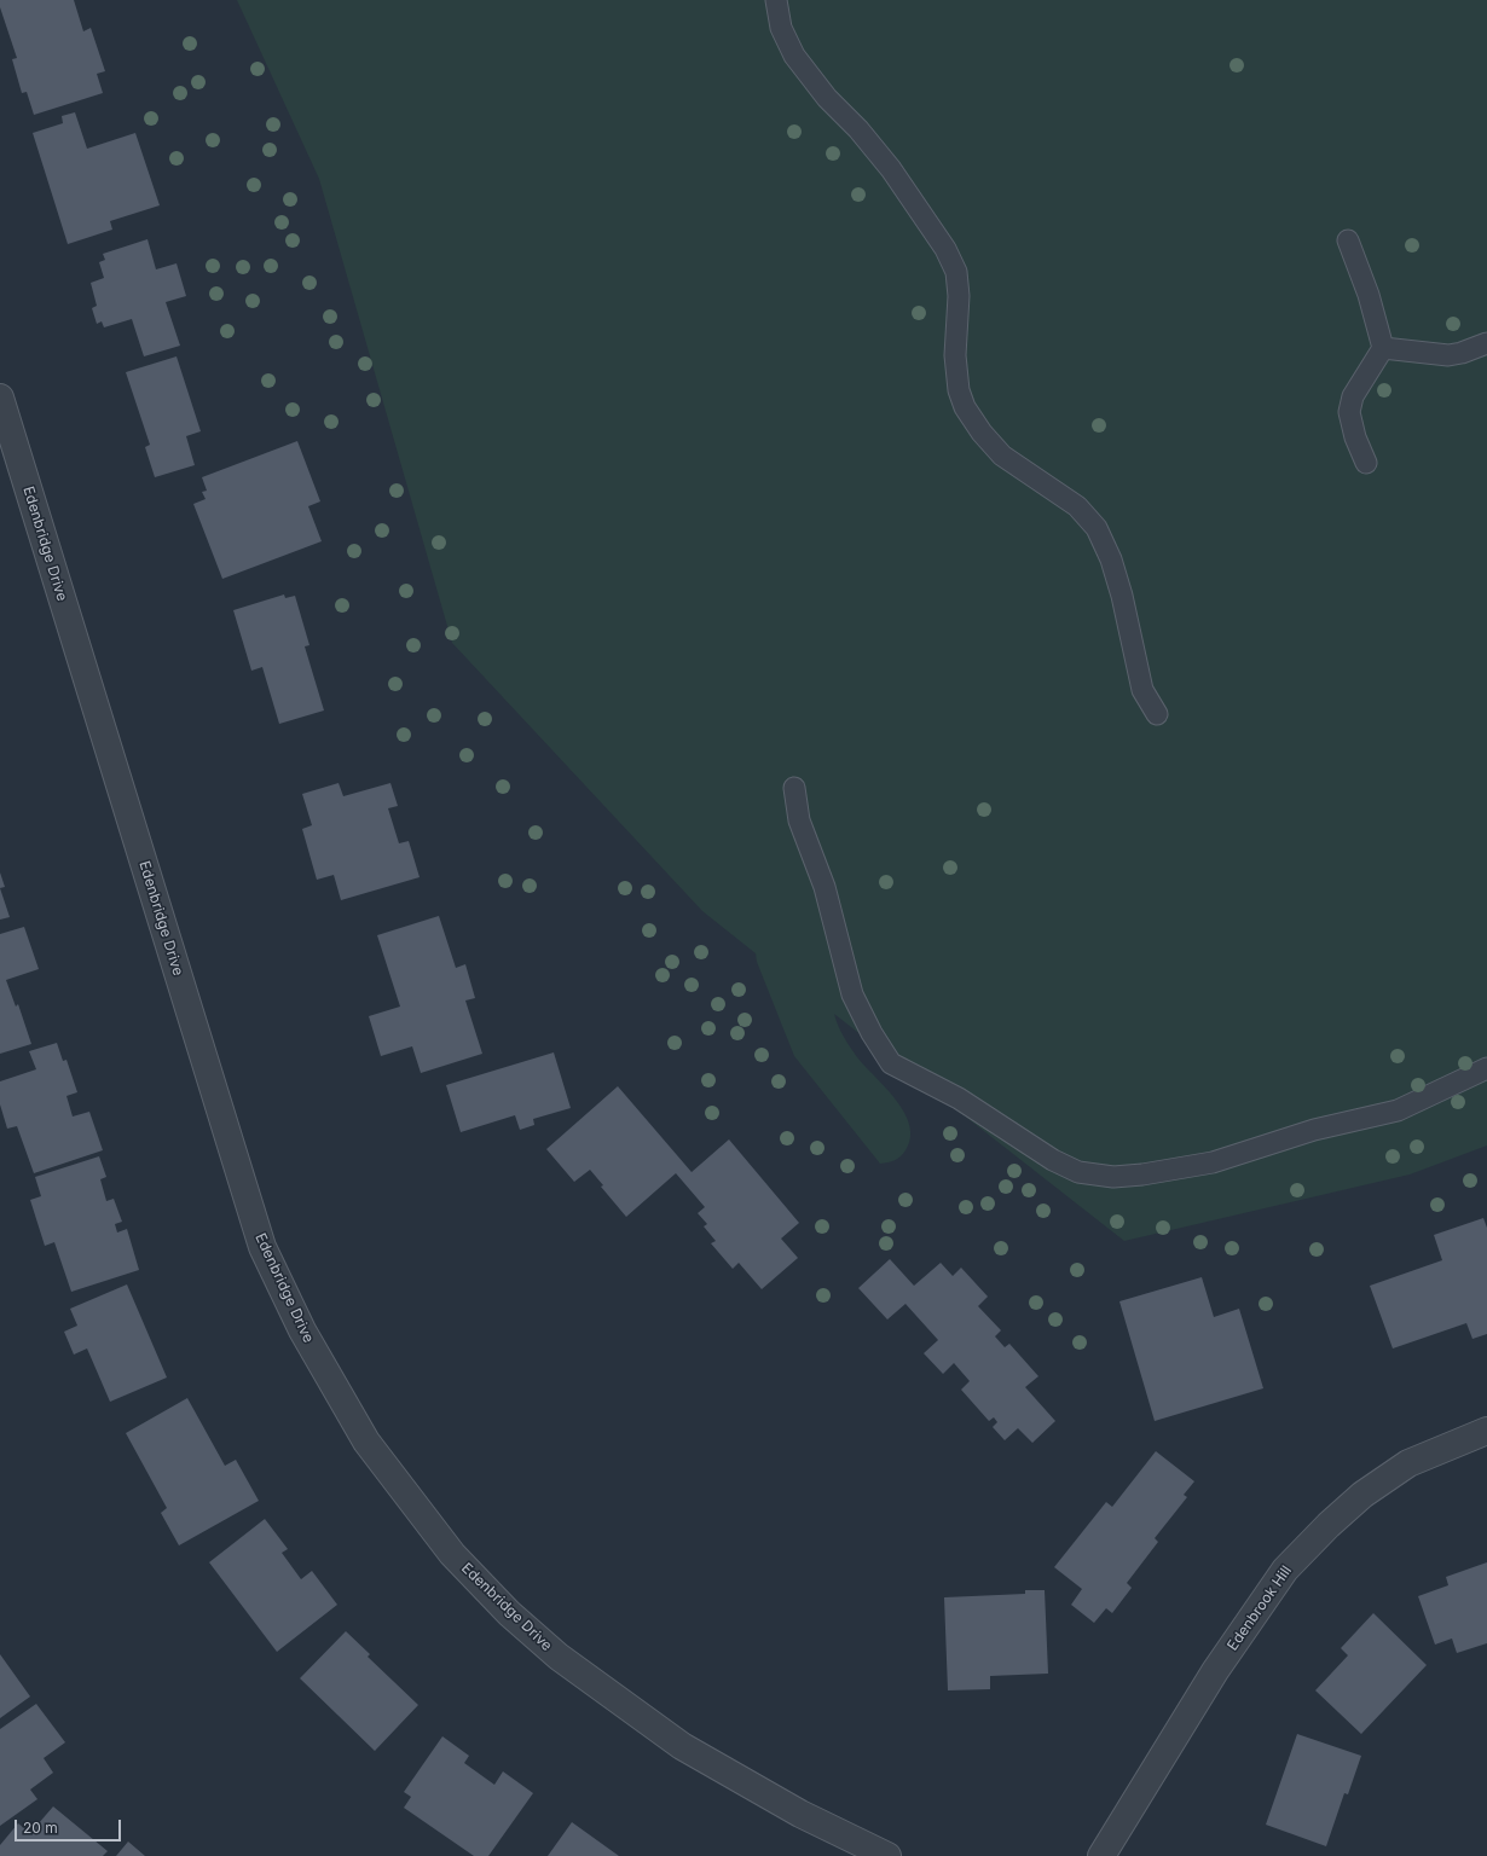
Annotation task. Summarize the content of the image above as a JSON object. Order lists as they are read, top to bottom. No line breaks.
{"streets":{"street":["Edenbridge Drive","Edenbrook Hill"]},"scale_bar":"20 m"}
